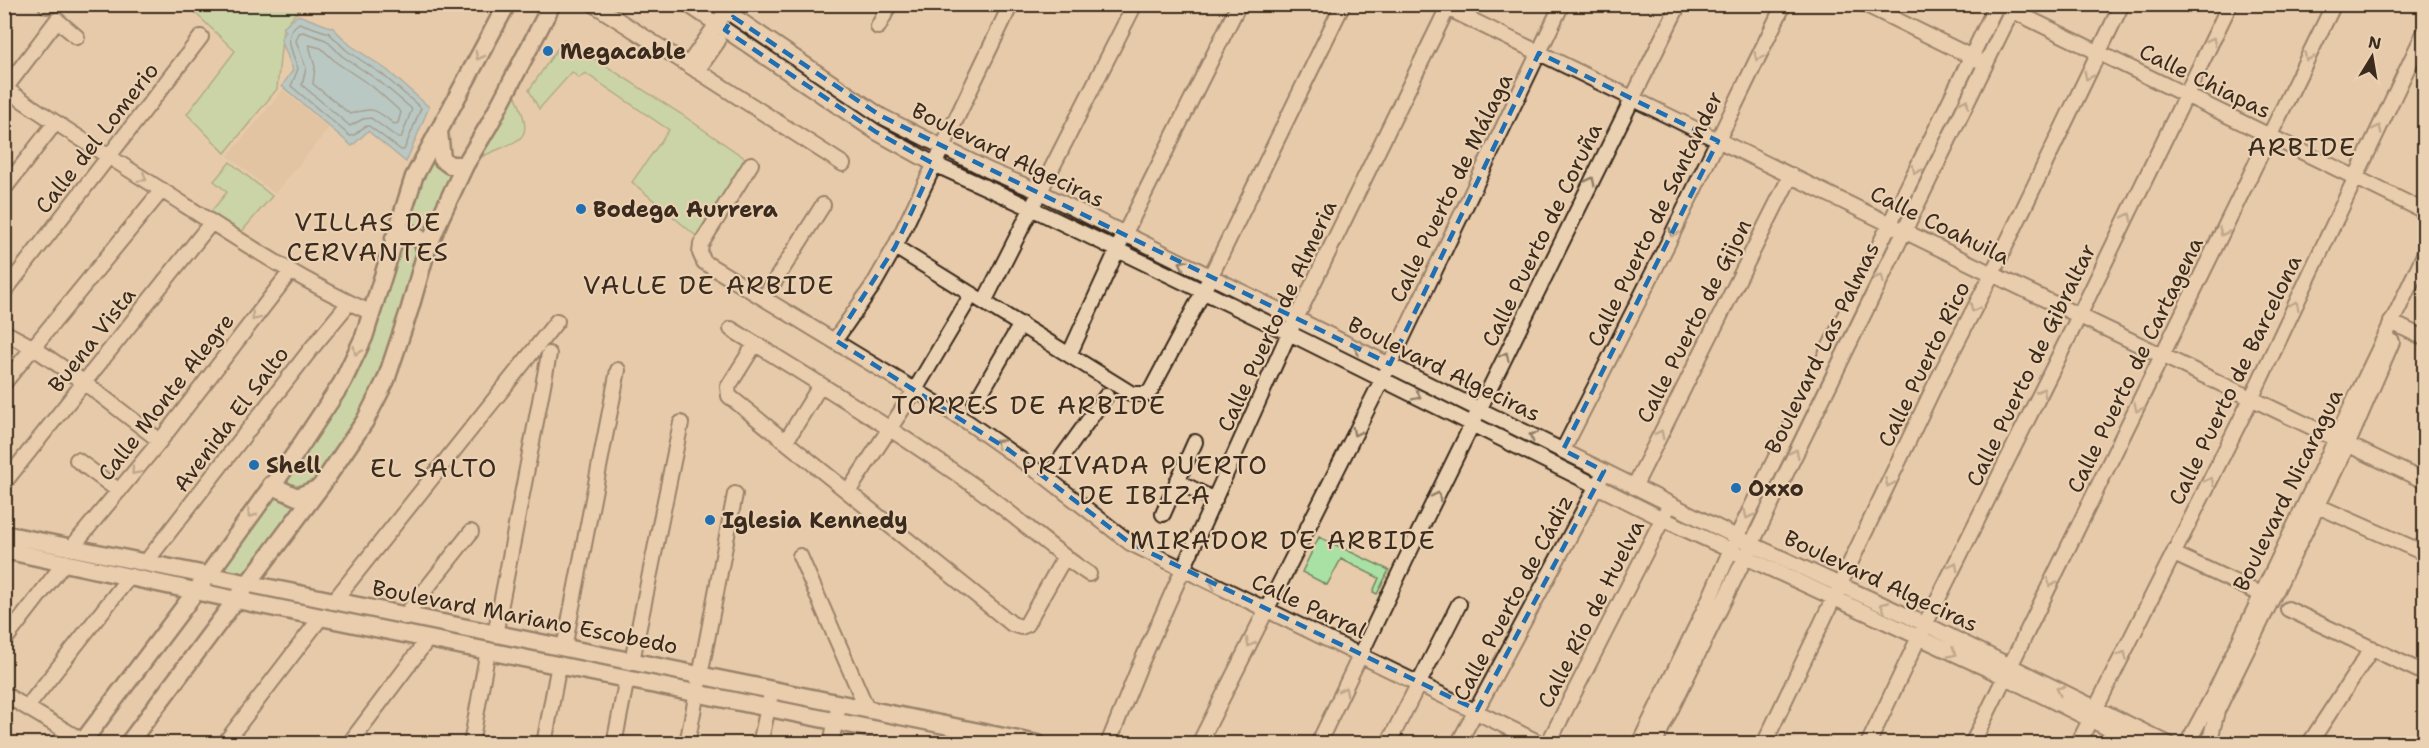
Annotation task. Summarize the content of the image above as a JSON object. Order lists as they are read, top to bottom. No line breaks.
{"streets":{"main road":["Boulevard Mariano Escobedo"],"street":["Calle Chiapas","Calle del Lomerio","Boulevard Algeciras","Calle Puerto de Málaga","Calle Puerto de Santander","Calle Coahuila","Calle Puerto de Coruña","Calle Puerto de Almeria","Calle Puerto de Gijon","Buena Vista","Boulevard Las Palmas","Calle Puerto Rico","Calle Puerto de Gibraltar","Calle Puerto de Cartagena","Calle Puerto de Barcelona","Calle Monte Alegre","Avenida El Salto","Boulevard Nicaragua","Calle Puerto de Cádiz","Calle Parral","Calle Río de Huelva"]},"crossings":[["Calle Chiapas","Boulevard Las Palmas"],["Calle Chiapas","Calle Puerto Rico"],["Calle Chiapas","Calle Puerto de Gibraltar"],["Calle Chiapas","Calle Puerto de Cartagena"],["Calle Chiapas","Calle Puerto de Barcelona"],["Boulevard Algeciras","Calle Puerto de Málaga"],["Boulevard Algeciras","Calle Puerto de Santander"],["Boulevard Algeciras","Calle Puerto de Coruña"],["Boulevard Algeciras","Calle Puerto de Almeria"],["Boulevard Algeciras","Calle Puerto de Gijon"],["Boulevard Algeciras","Boulevard Las Palmas"],["Boulevard Algeciras","Calle Puerto Rico"],["Boulevard Algeciras","Calle Puerto de Gibraltar"],["Boulevard Algeciras","Calle Puerto de Cartagena"],["Boulevard Algeciras","Calle Puerto de Barcelona"],["Boulevard Algeciras","Calle Puerto de Cádiz"],["Boulevard Algeciras","Calle Río de Huelva"],["Calle Puerto de Málaga","Calle Coahuila"],["Calle Puerto de Málaga","Calle Parral"],["Calle Puerto de Santander","Calle Coahuila"],["Calle Coahuila","Calle Puerto de Coruña"],["Calle Coahuila","Calle Puerto de Almeria"],["Calle Coahuila","Calle Puerto de Gijon"],["Calle Coahuila","Boulevard Las Palmas"],["Calle Coahuila","Calle Puerto Rico"],["Calle Coahuila","Calle Puerto de Gibraltar"],["Calle Coahuila","Calle Puerto de Cartagena"],["Calle Coahuila","Calle Puerto de Barcelona"],["Calle Coahuila","Boulevard Nicaragua"],["Calle Puerto de Coruña","Calle Parral"],["Calle Puerto de Almeria","Calle Parral"],["Calle Monte Alegre","Boulevard Mariano Escobedo"],["Avenida El Salto","Boulevard Mariano Escobedo"],["Calle Puerto de Cádiz","Calle Parral"]],"one_way":["Calle Puerto de Málaga","Calle Puerto de Santander","Calle Puerto de Coruña","Calle Puerto de Gijon","Calle Puerto Rico","Calle Puerto de Gibraltar","Calle Puerto de Cartagena","Calle Puerto de Barcelona","Calle Monte Alegre"],"districts":["ARBIDE","VILLAS DE CERVANTES","VALLE DE ARBIDE","TORRES DE ARBIDE","PRIVADA PUERTO DE IBIZA","EL SALTO","MIRADOR DE ARBIDE"],"places":["Megacable","Bodega Aurrera","Shell","Oxxo","Iglesia Kennedy"],"north":"top"}
